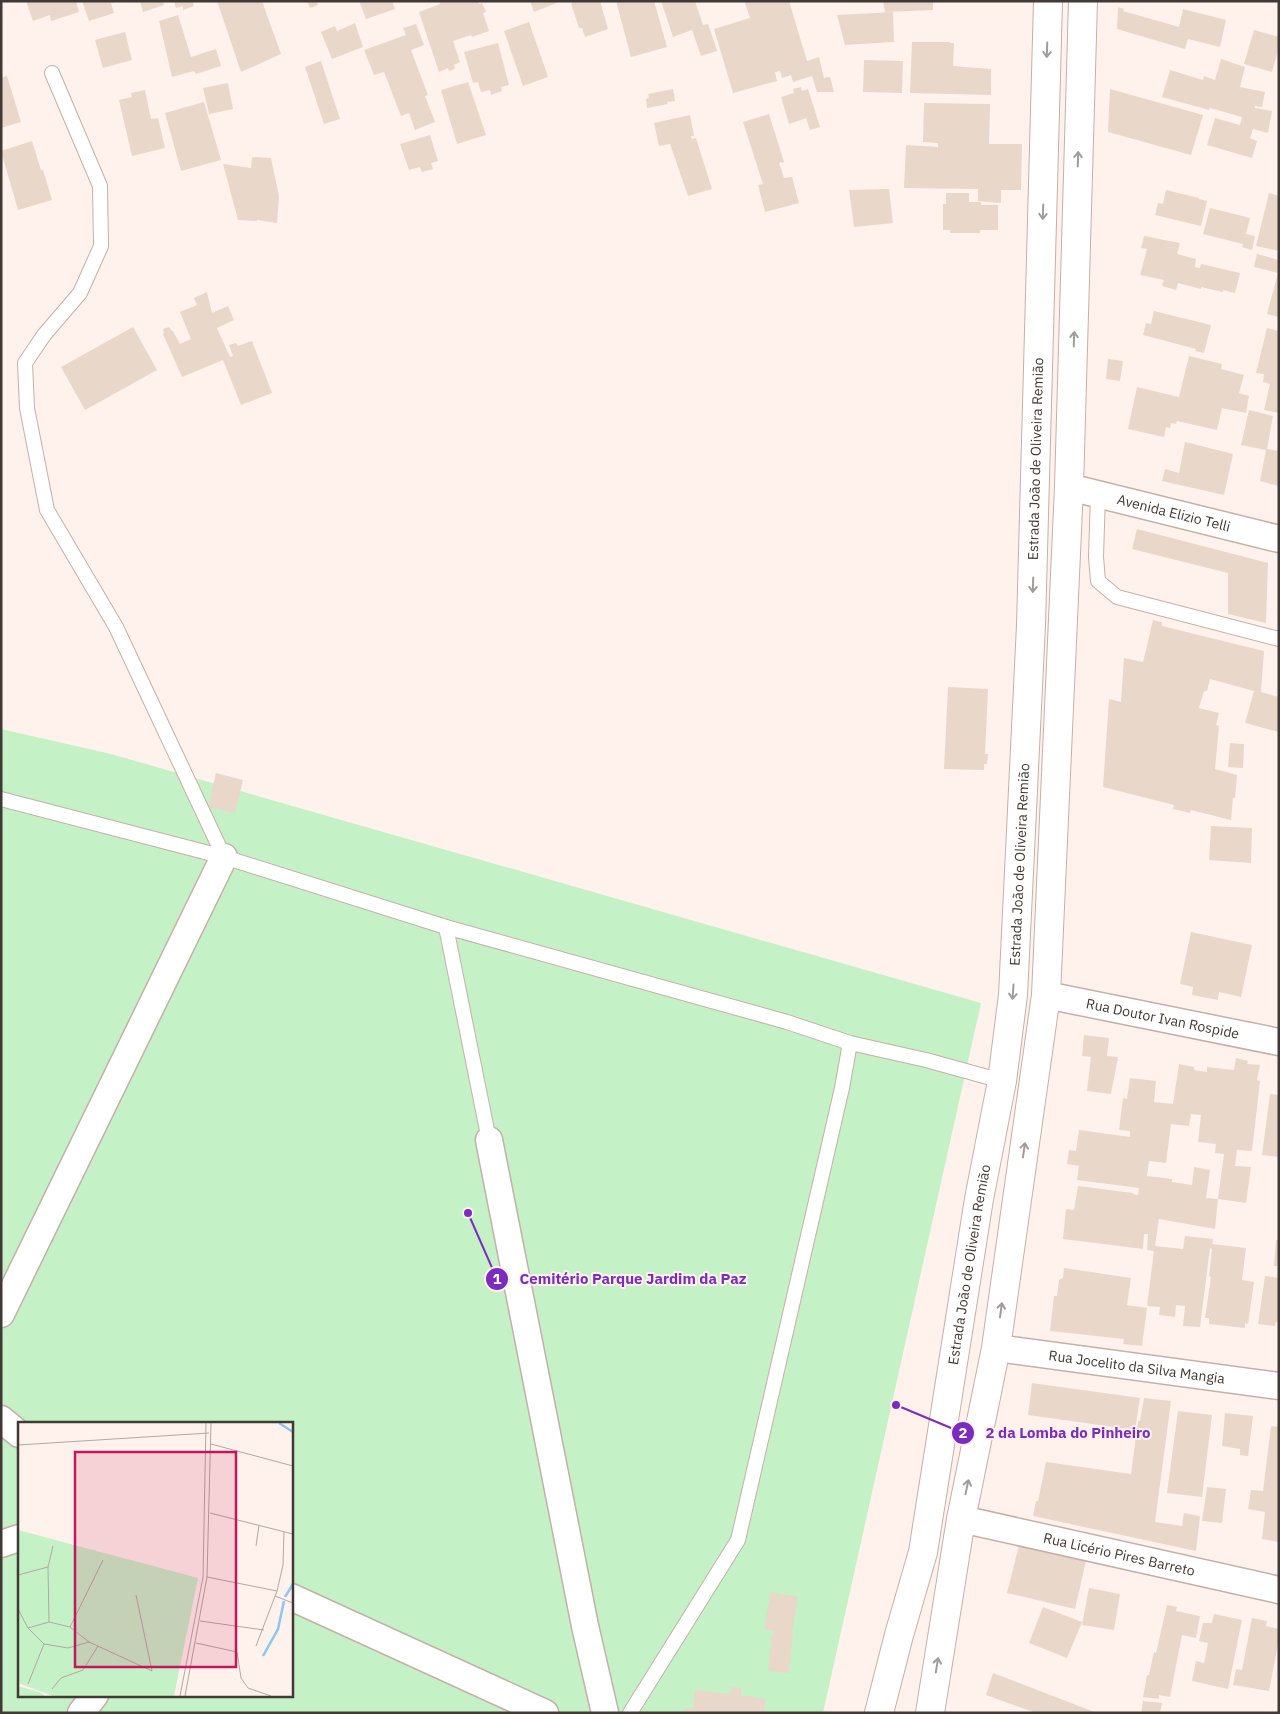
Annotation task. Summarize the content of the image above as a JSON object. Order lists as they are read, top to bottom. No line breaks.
{"streets":{"main road":["Estrada João de Oliveira Remião"],"street":["Avenida Elizio Telli","Rua Doutor Ivan Rospide","Rua Jocelito da Silva Mangia","Rua Licério Pires Barreto"]},"places":["Cemitério Parque Jardim da Paz","2 da Lomba do Pinheiro"]}
